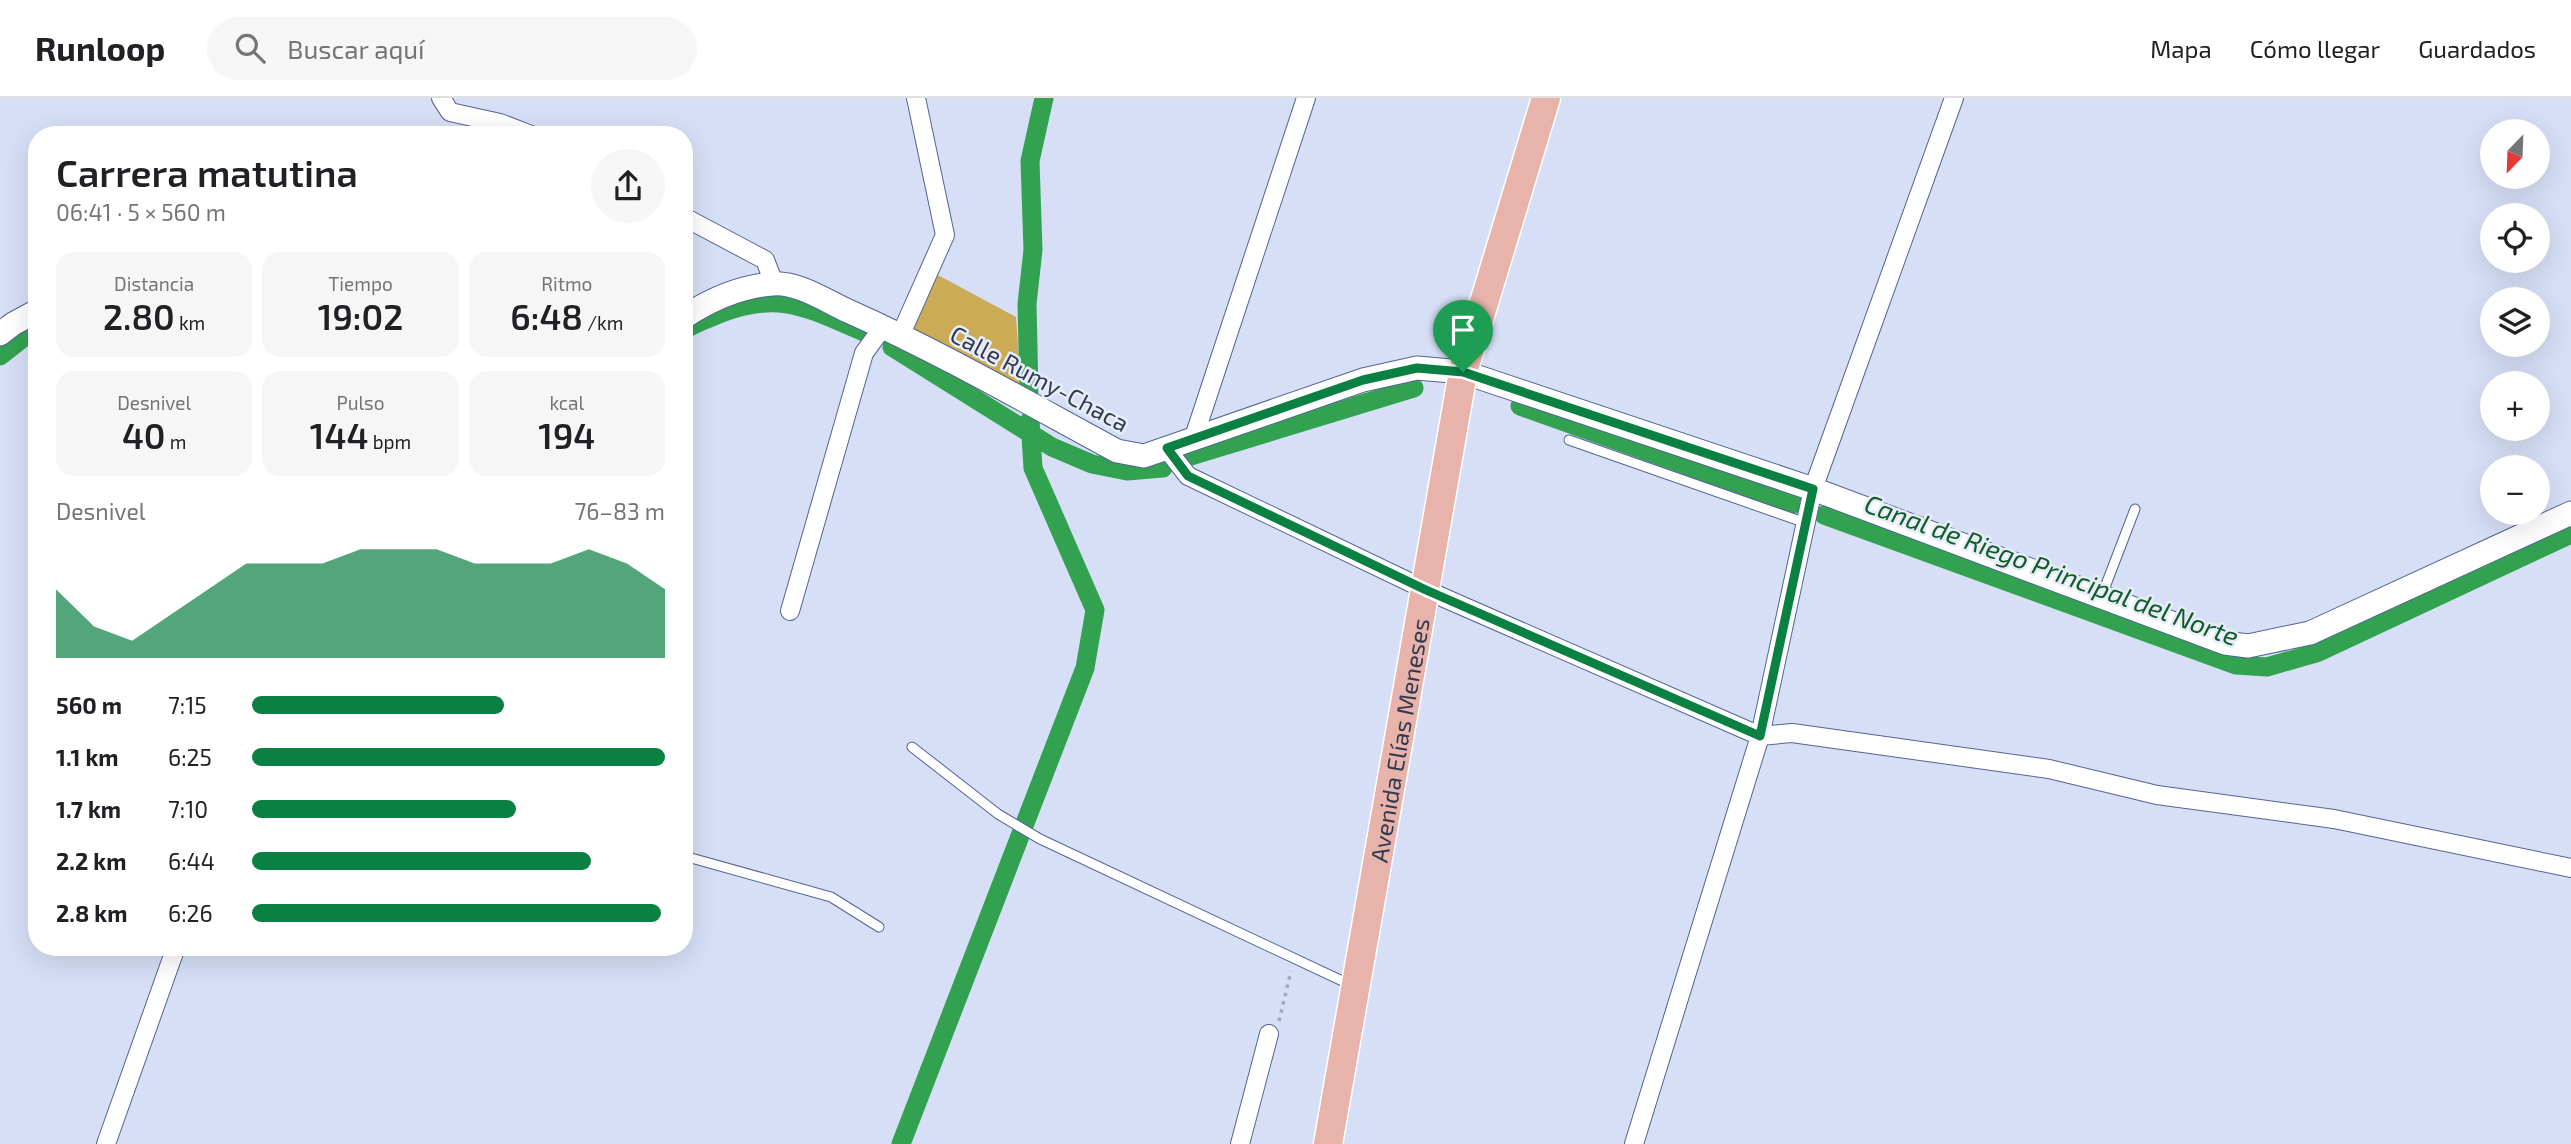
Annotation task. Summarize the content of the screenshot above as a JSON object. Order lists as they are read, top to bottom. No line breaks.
{"streets":{"main road":["Avenida Elías Meneses"],"street":["Calle Rumy-Chaca"]},"crossings":[["Calle Rumy-Chaca","Avenida Elías Meneses"]],"water":["Canal de Riego Principal del Norte"],"north":"bottom left","page":{"header":"Runloop","search":"Buscar aquí","nav":["Mapa","Cómo llegar","Guardados"],"map_buttons":["+","−"],"heading":["Carrera matutina","06:41 · 5 × 560 m"],"stats":[["Distancia","2.80 km"],["Tiempo","19:02"],["Ritmo","6:48 /km"],["Desnivel","40 m"],["Pulso","144 bpm"],["kcal","194"]],"chart":["Desnivel","76–83 m"],"list":[{"name":"560 m","note":"7:15"},{"name":"1.1 km","note":"6:25"},{"name":"1.7 km","note":"7:10"},{"name":"2.2 km","note":"6:44"},{"name":"2.8 km","note":"6:26"}]}}
